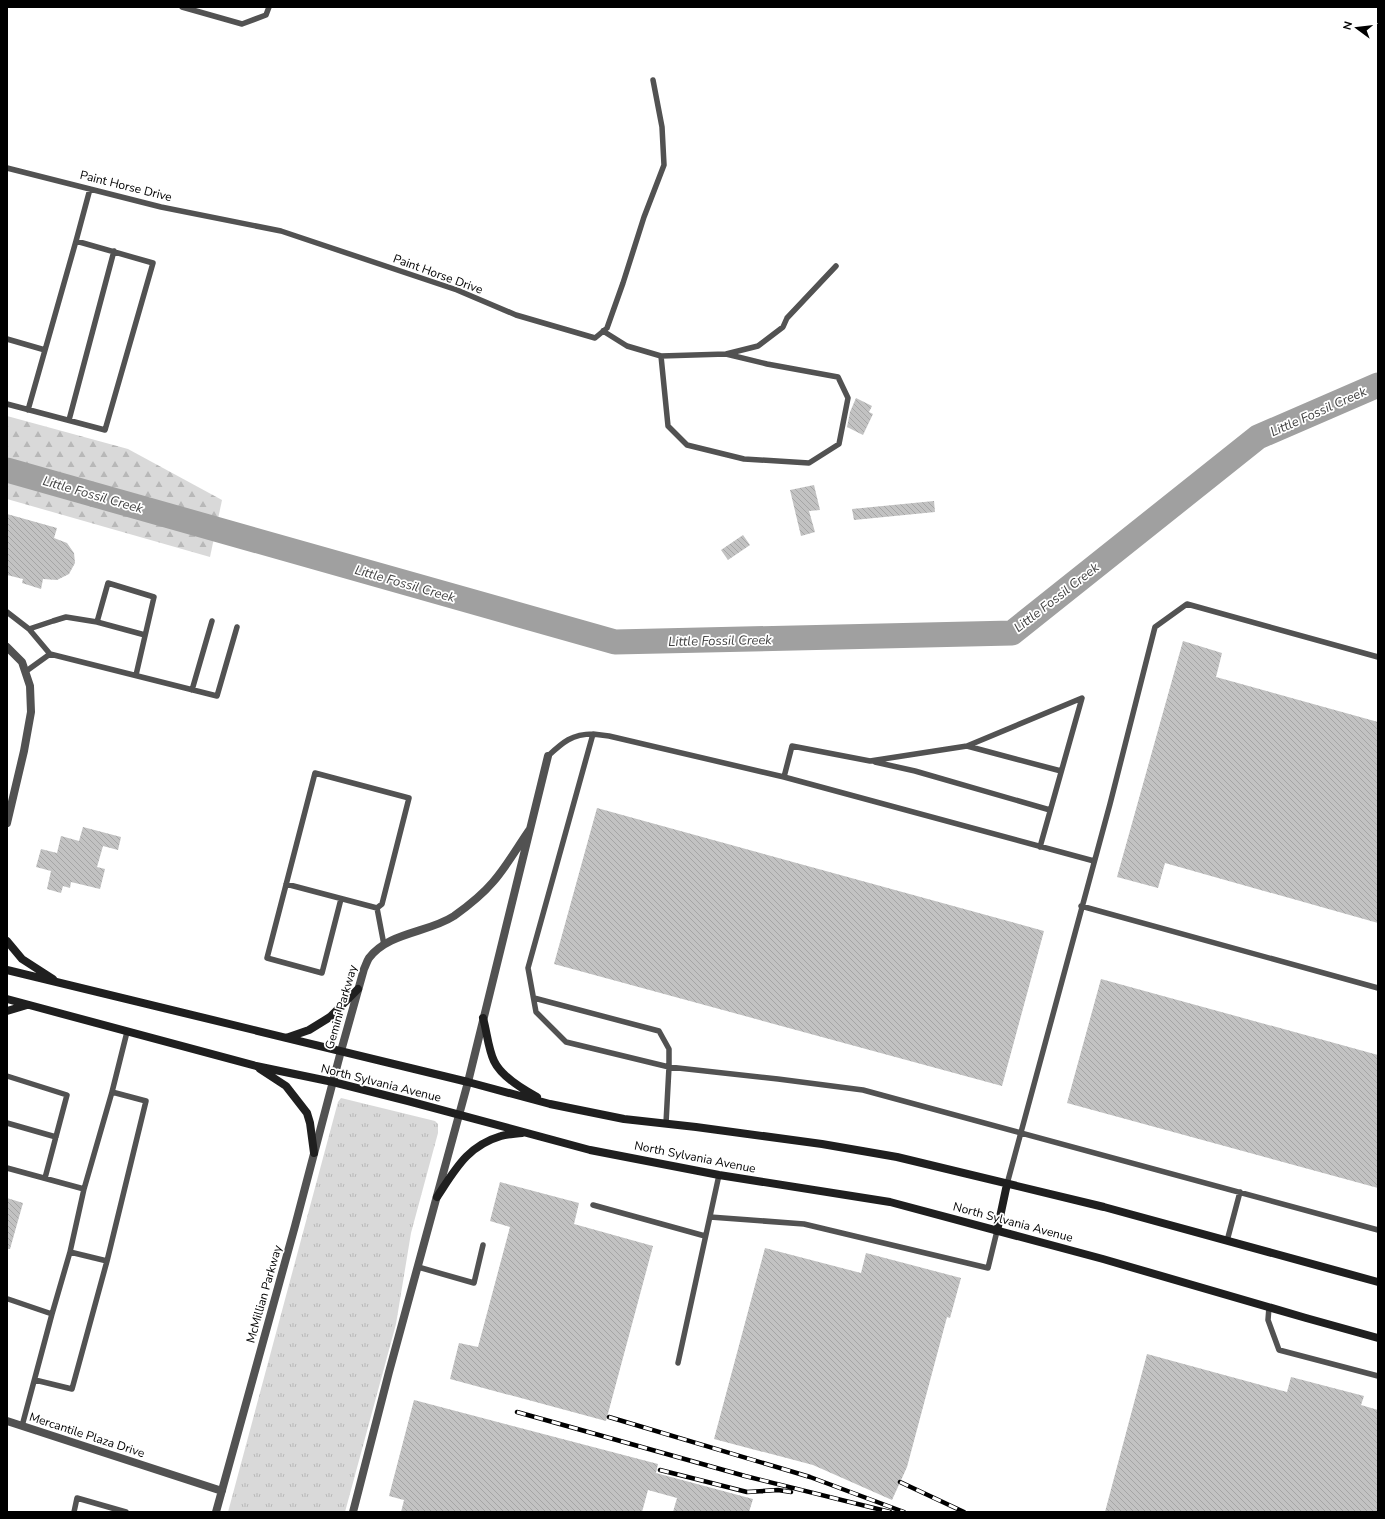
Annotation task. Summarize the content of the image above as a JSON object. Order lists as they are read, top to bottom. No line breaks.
{"streets":{"main road":["North Sylvania Avenue"],"street":["Gemini Parkway","McMillian Parkway","Mercantile Plaza Drive"],"lane":["Paint Horse Drive"]},"crossings":[["Gemini Parkway","North Sylvania Avenue"],["Gemini Parkway","McMillian Parkway"],["North Sylvania Avenue","McMillian Parkway"],["McMillian Parkway","Mercantile Plaza Drive"]],"water":["Little Fossil Creek"],"north":"left"}
